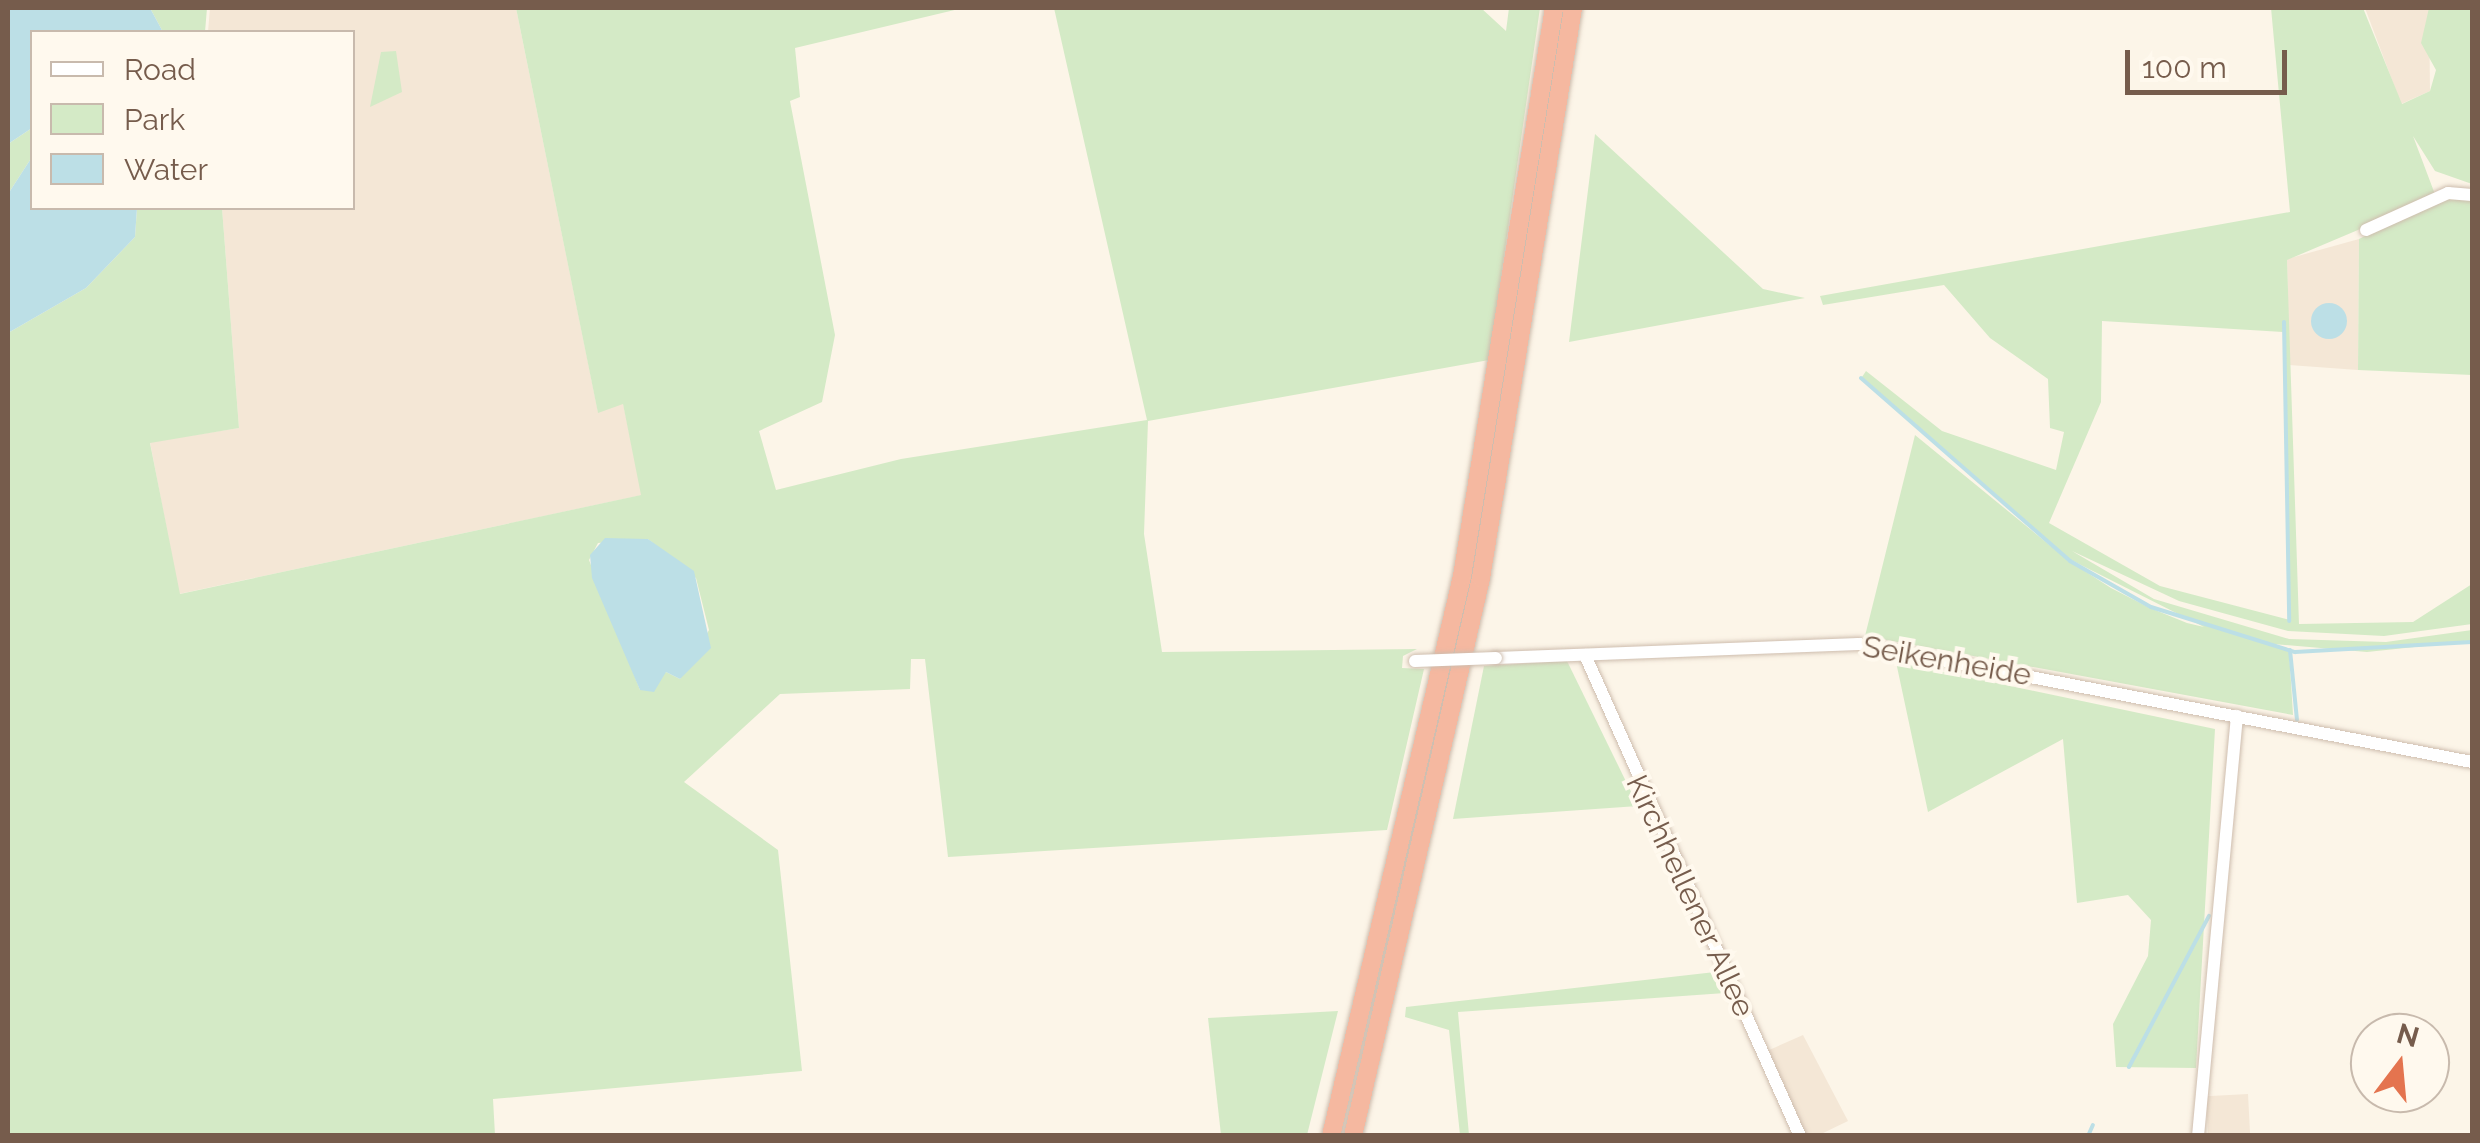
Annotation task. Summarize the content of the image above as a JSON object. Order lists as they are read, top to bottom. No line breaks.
{"streets":{"street":["Seikenheide","Kirchhellener Allee"]},"crossings":[["Seikenheide","Kirchhellener Allee"]],"legend":["Road","Park","Water"],"scale_bar":"100 m","north":"top"}
